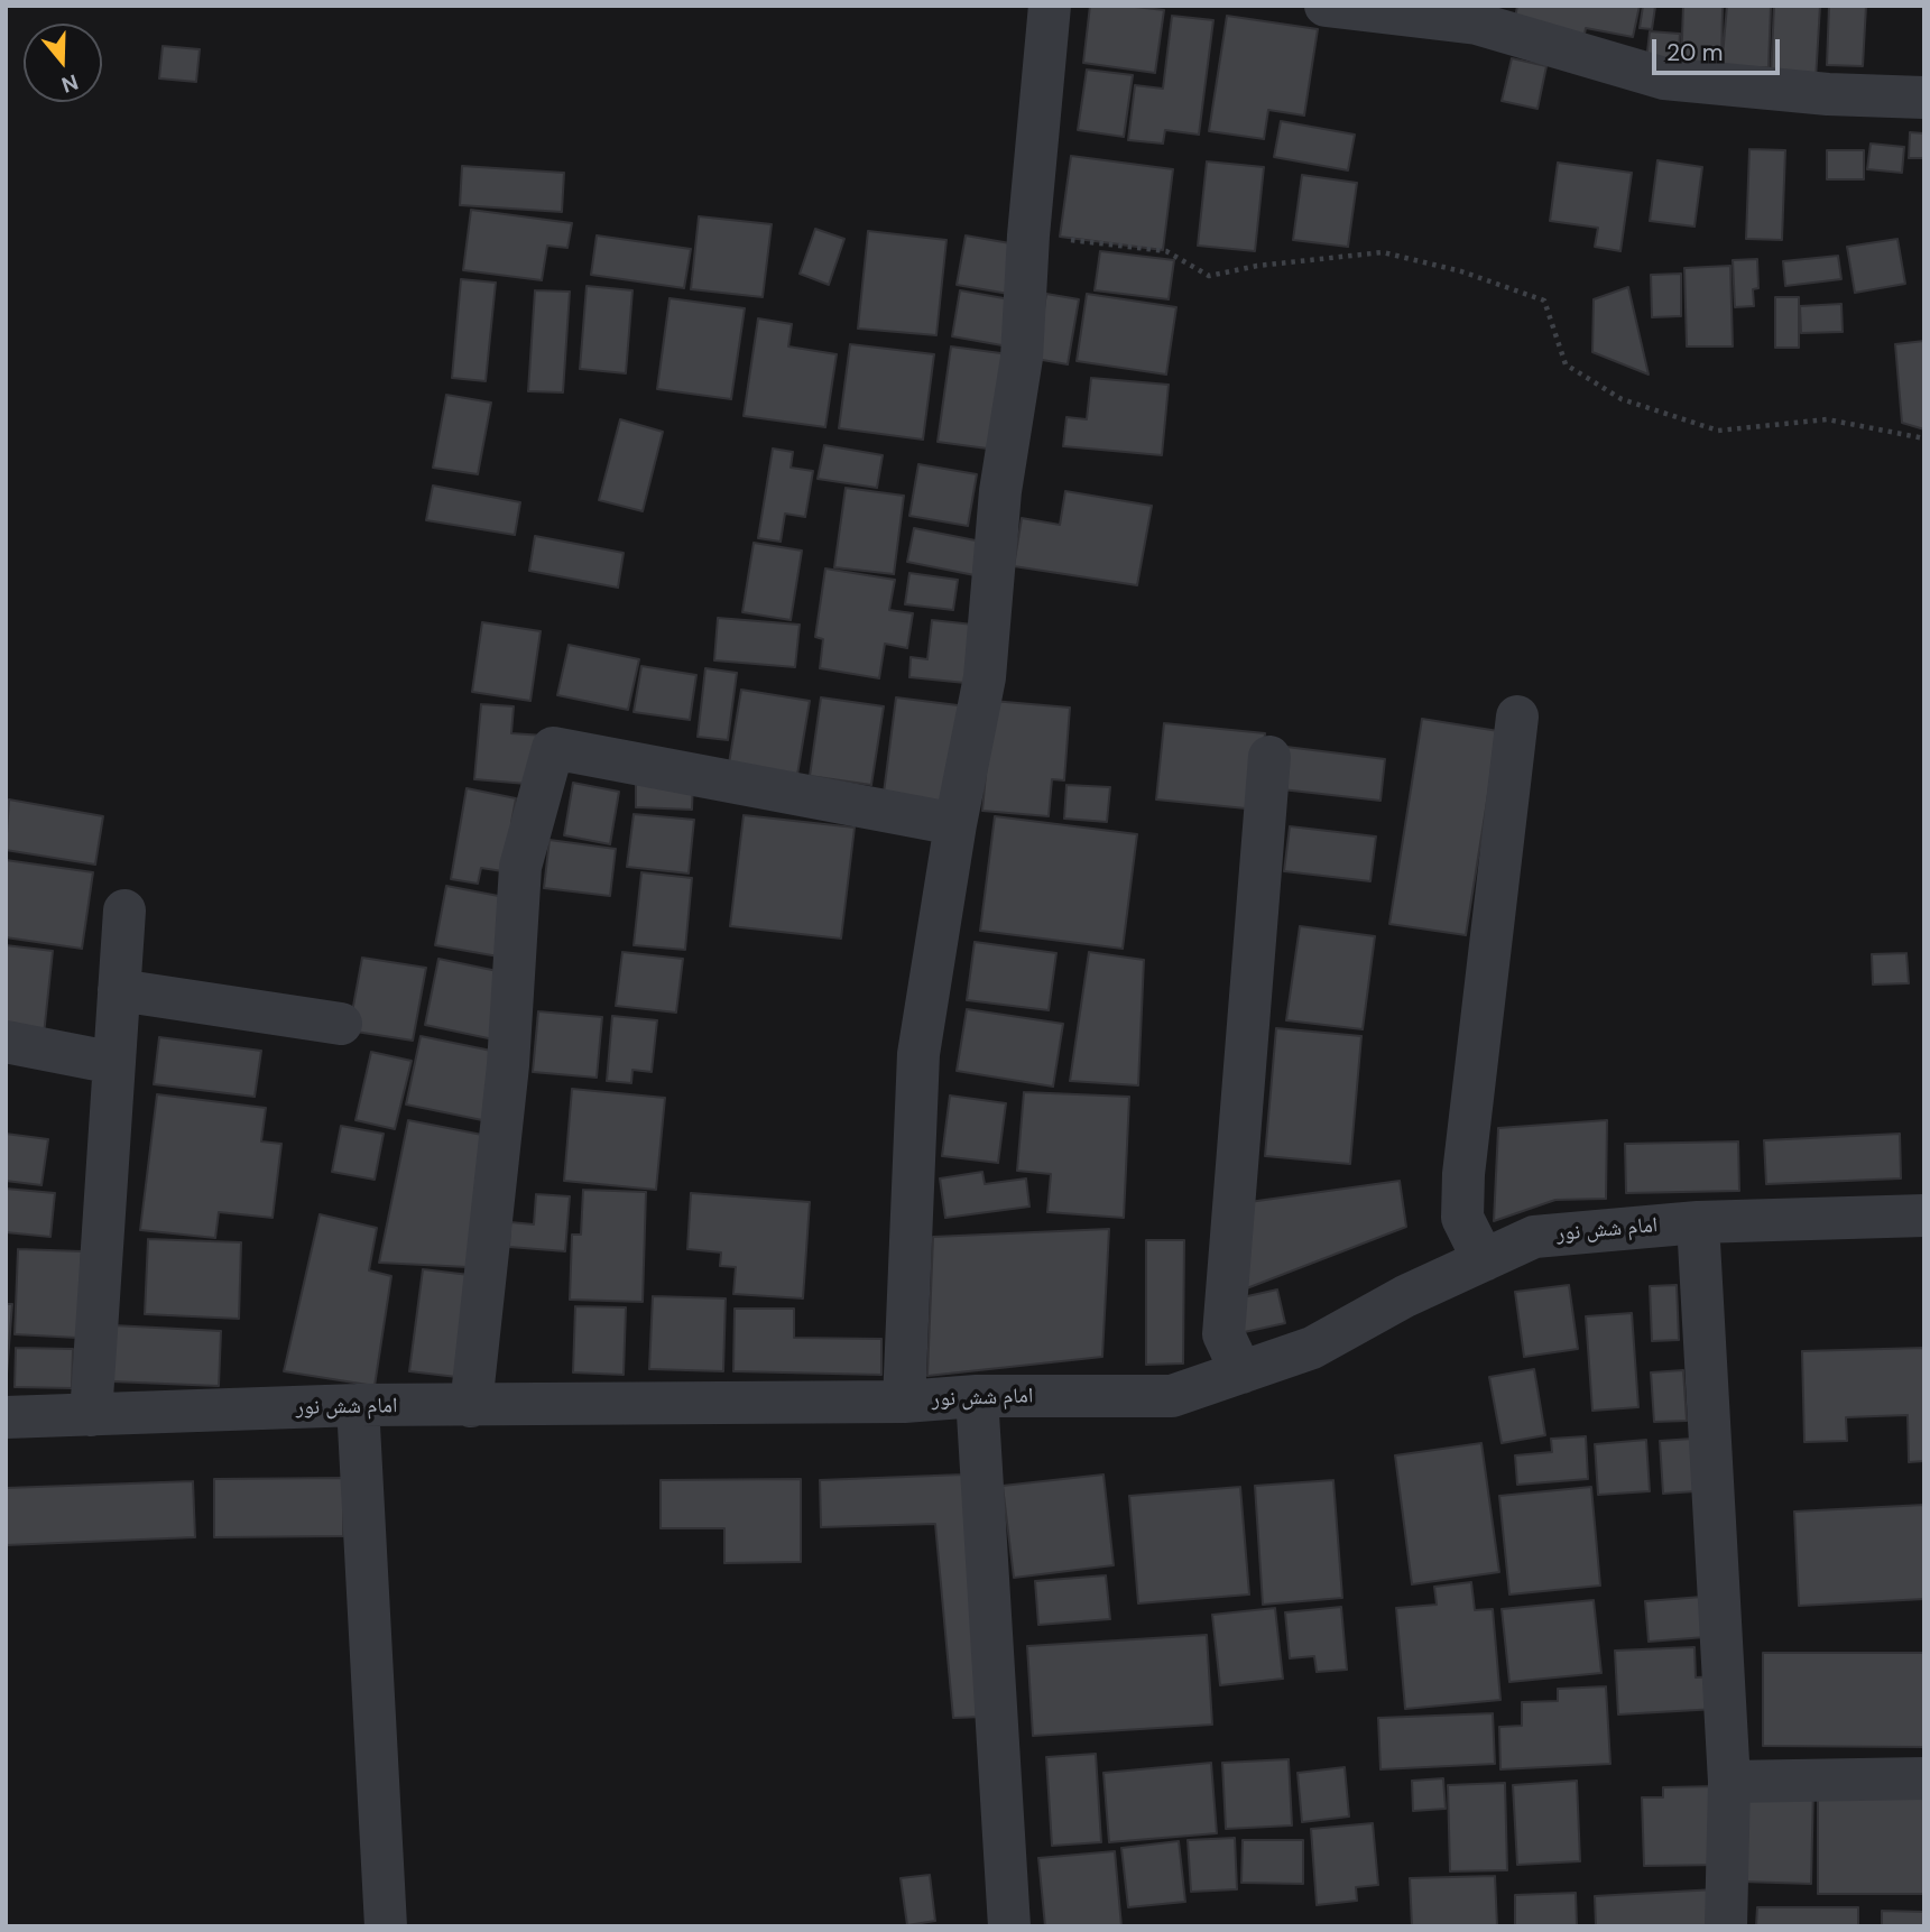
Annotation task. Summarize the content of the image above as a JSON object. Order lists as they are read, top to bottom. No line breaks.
{"streets":{"street":["امام شش نور"]},"scale_bar":"20 m","north":"bottom"}
